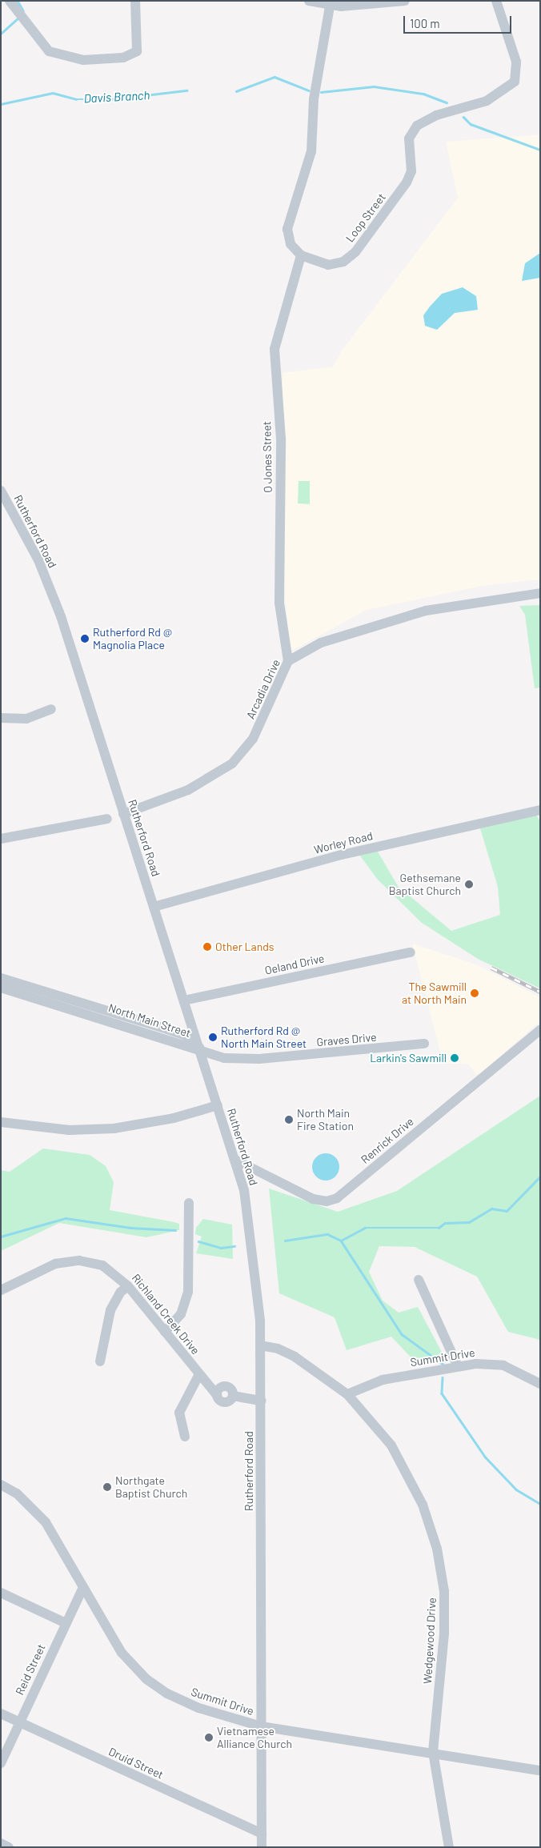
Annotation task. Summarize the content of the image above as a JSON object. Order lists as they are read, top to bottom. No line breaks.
{"streets":{"street":["Loop Street","O Jones Street","Rutherford Road","Arcadia Drive","Worley Road","Oeland Drive","North Main Street","Graves Drive","Renrick Drive","Richland Creek Drive","Summit Drive","Wedgewood Drive","Reid Street","Druid Street"]},"crossings":[["Loop Street","O Jones Street"],["O Jones Street","Arcadia Drive"],["Rutherford Road","Arcadia Drive"],["Rutherford Road","Worley Road"],["Rutherford Road","Oeland Drive"],["Rutherford Road","North Main Street"],["Rutherford Road","Graves Drive"],["Rutherford Road","Renrick Drive"],["Rutherford Road","Summit Drive"],["Rutherford Road","Wedgewood Drive"],["Rutherford Road","Druid Street"],["North Main Street","Graves Drive"],["Summit Drive","Wedgewood Drive"],["Summit Drive","Reid Street"],["Reid Street","Druid Street"]],"water":["Davis Branch"],"places":["Rutherford Rd @ Magnolia Place","Gethsemane Baptist Church","Other Lands","The Sawmill at North Main","Rutherford Rd @ North Main Street","Larkin's Sawmill","North Main Fire Station","Northgate Baptist Church","Vietnamese Alliance Church"],"scale_bar":"100 m"}
